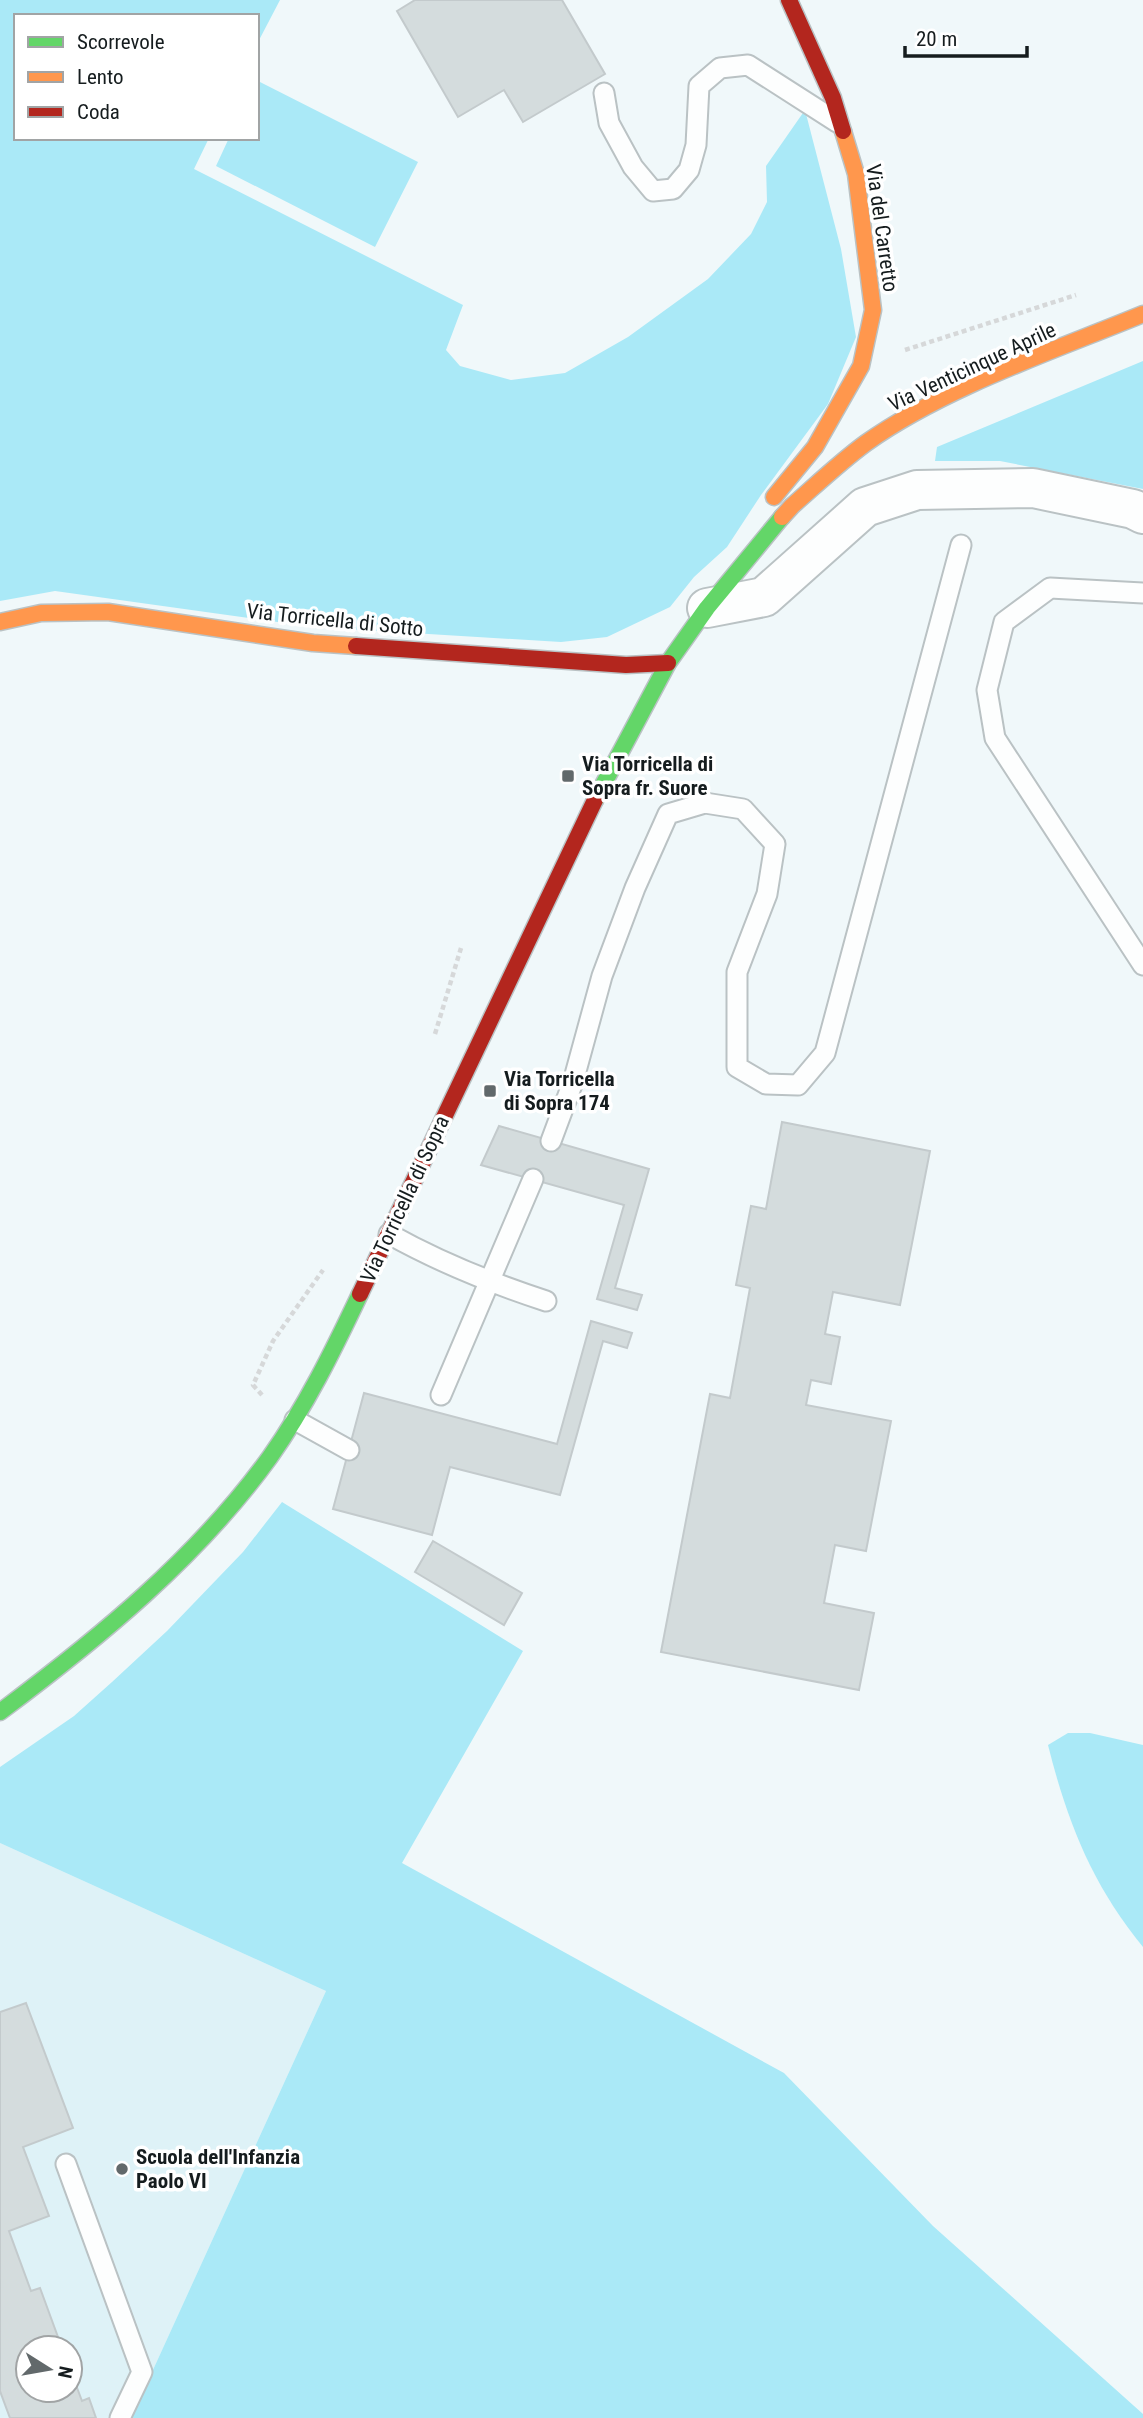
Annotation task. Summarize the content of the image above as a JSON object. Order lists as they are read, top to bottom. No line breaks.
{"streets":{"street":["Via del Carretto","Via Venticinque Aprile","Via Torricella di Sotto","Via Torricella di Sopra"]},"crossings":[["Via del Carretto","Via Venticinque Aprile"],["Via del Carretto","Via Torricella di Sopra"],["Via Venticinque Aprile","Via Torricella di Sopra"],["Via Torricella di Sotto","Via Torricella di Sopra"]],"places":{"transit":["Via Torricella di Sopra fr. Suore","Via Torricella di Sopra 174"],"other":["Scuola dell'Infanzia Paolo VI"]},"legend":["Scorrevole","Lento","Coda"],"scale_bar":"20 m","north":"right"}
